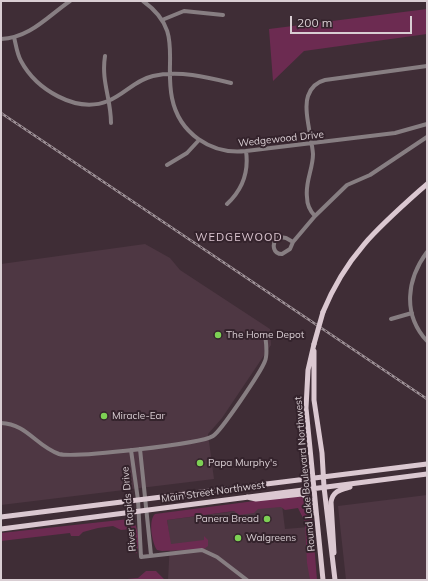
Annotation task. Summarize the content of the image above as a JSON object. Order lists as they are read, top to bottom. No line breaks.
{"streets":{"main road":["Round Lake Boulevard Northwest","Main Street Northwest"],"street":["Wedgewood Drive","River Rapids Drive"]},"crossings":[["Round Lake Boulevard Northwest","Main Street Northwest"],["Main Street Northwest","River Rapids Drive"]],"districts":["WEDGEWOOD"],"places":["The Home Depot","Miracle-Ear","Papa Murphy's","Panera Bread","Walgreens"],"scale_bar":"200 m"}
